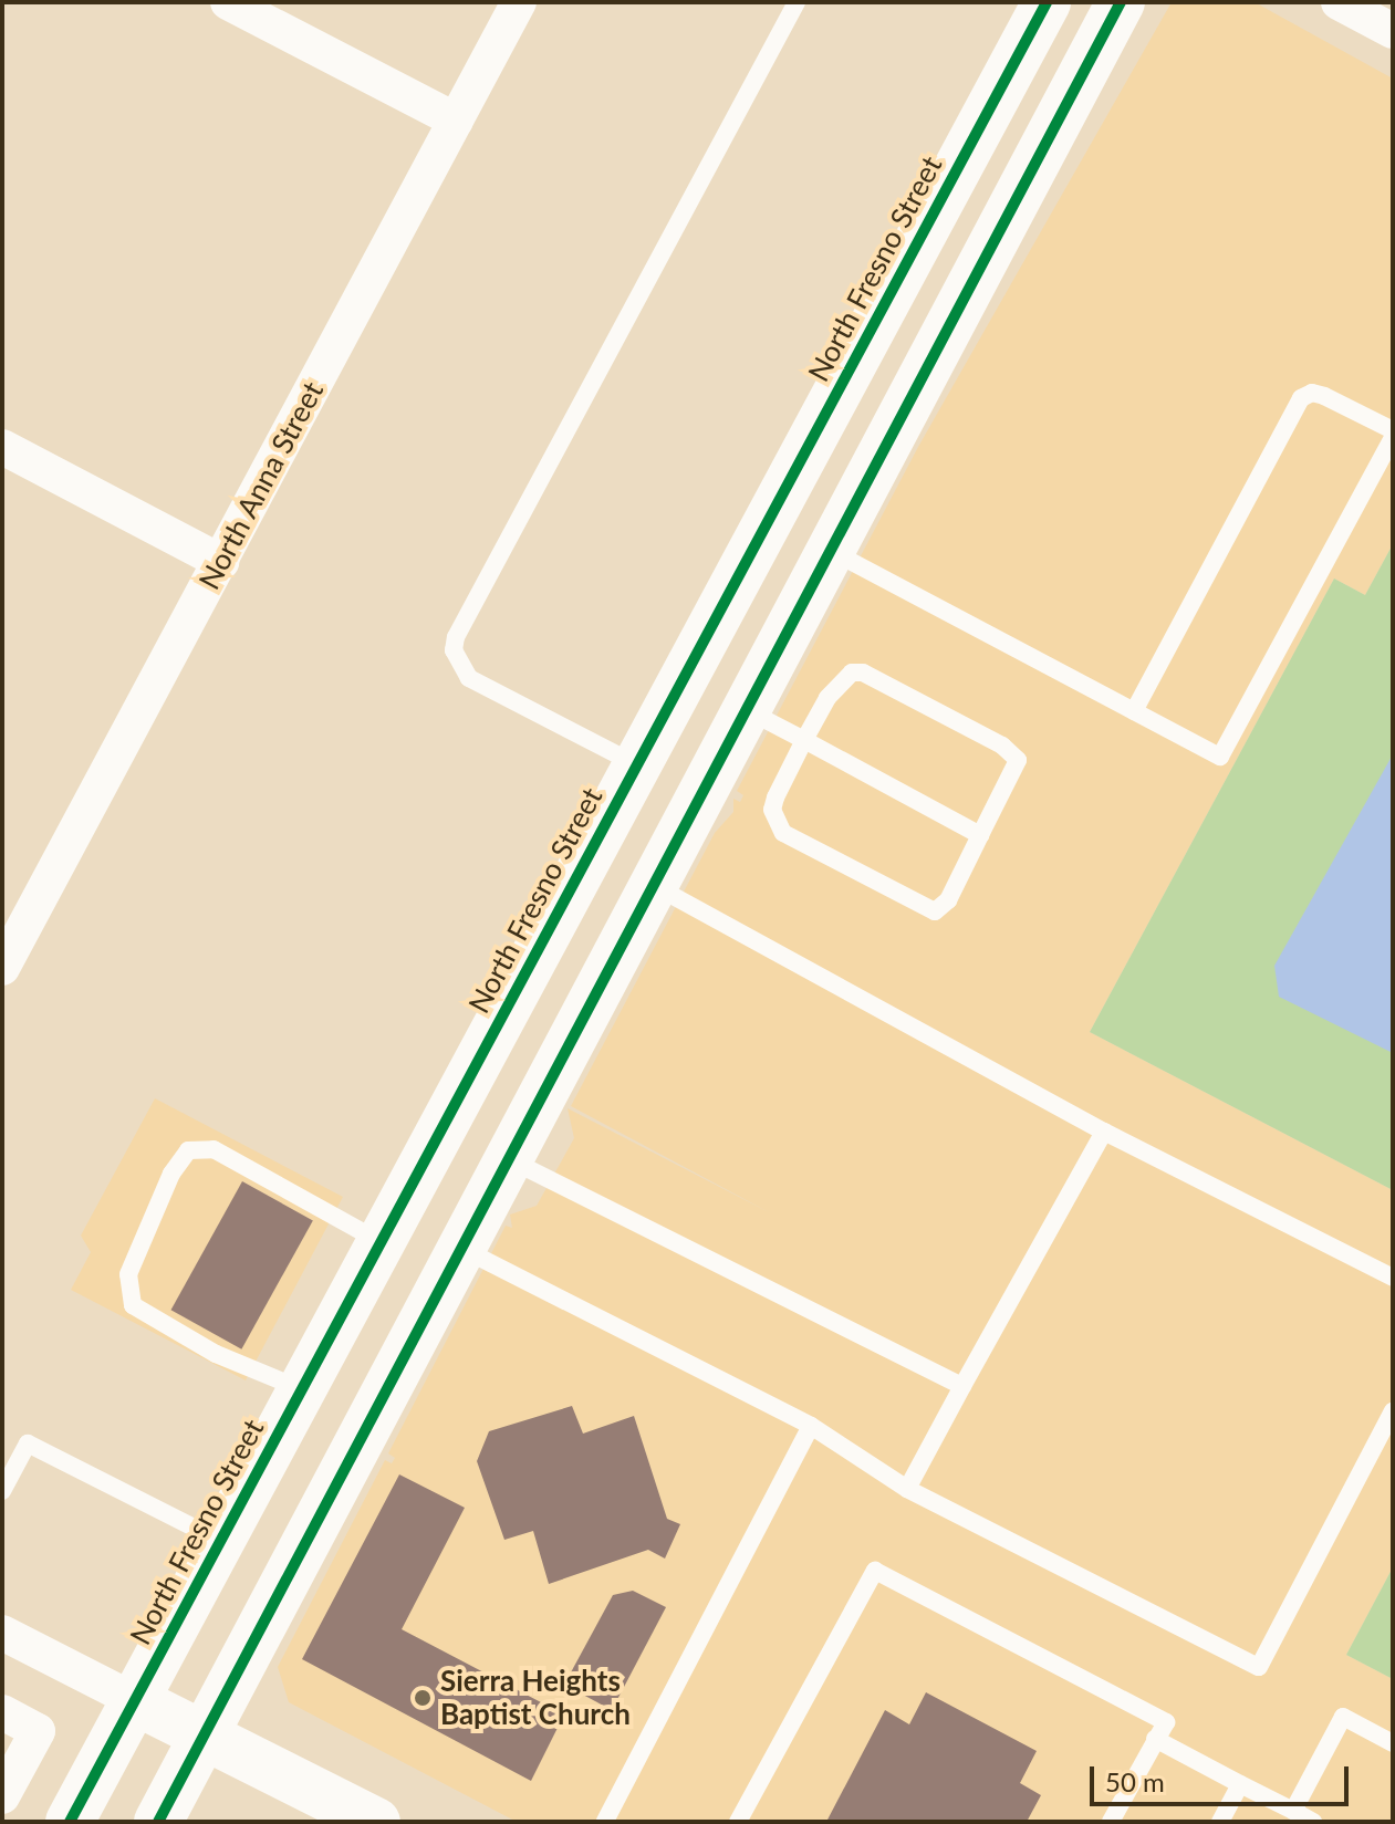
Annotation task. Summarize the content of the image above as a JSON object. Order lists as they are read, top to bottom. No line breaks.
{"streets":{"main road":["North Fresno Street"],"street":["North Anna Street"]},"places":["Sierra Heights Baptist Church"],"scale_bar":"50 m"}
